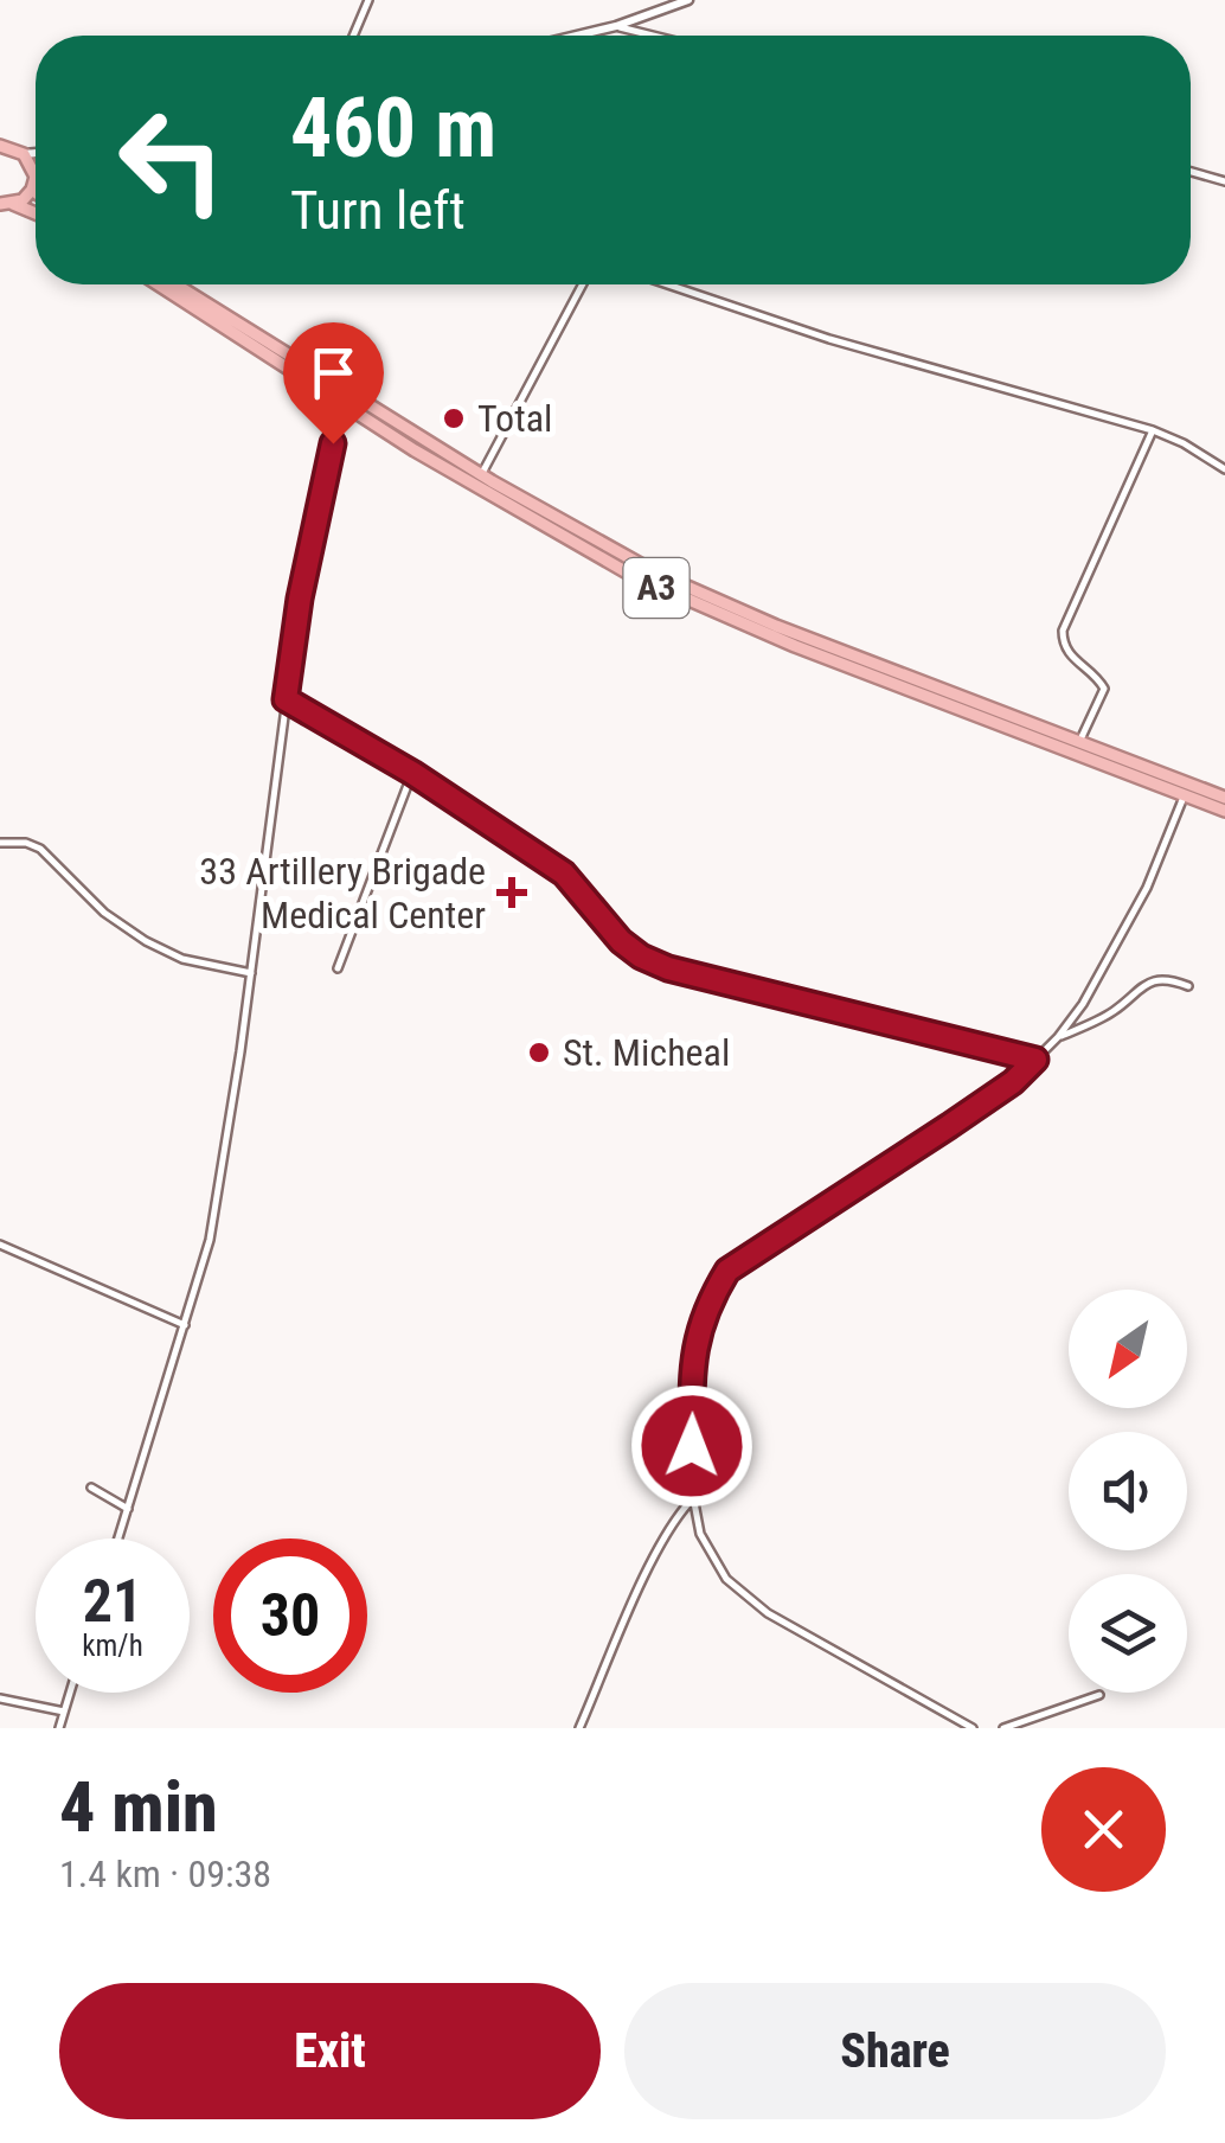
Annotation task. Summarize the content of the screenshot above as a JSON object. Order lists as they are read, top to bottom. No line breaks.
{"streets":{"highway":["A3"]},"places":{"other":["Total","St. Micheal"],"health":["33 Artillery Brigade Medical Center"]},"north":"bottom left","page":{"turn":["460 m","Turn left"],"speed":"21 km/h","limit":"30","heading":["4 min","1.4 km · 09:38"],"buttons":["Exit","Share"]}}
